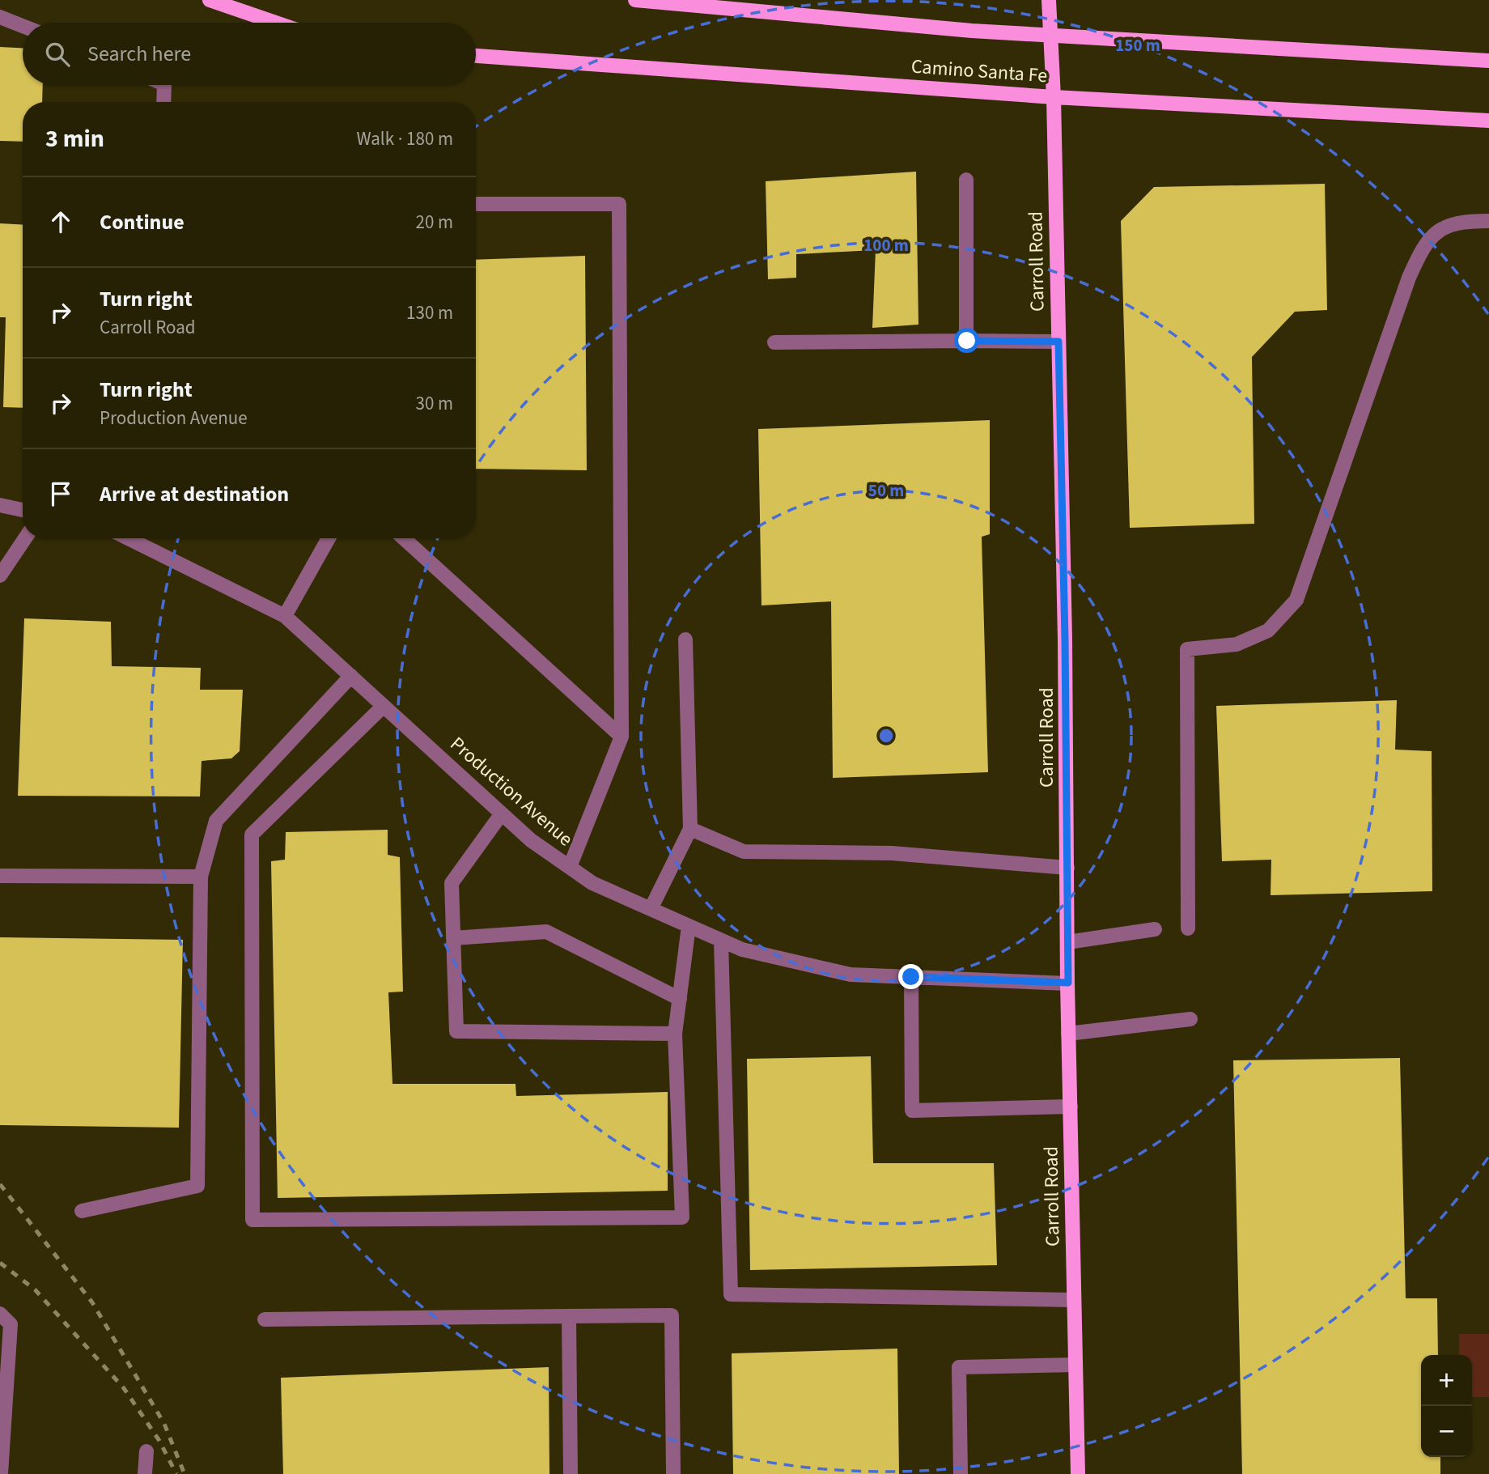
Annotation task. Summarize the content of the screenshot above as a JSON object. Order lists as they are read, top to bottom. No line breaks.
{"streets":{"main road":["Camino Santa Fe","Carroll Road"],"street":["Production Avenue"]},"crossings":[["Camino Santa Fe","Carroll Road"],["Carroll Road","Production Avenue"]],"page":{"search":"Search here","heading":["3 min","Walk · 180 m"],"list":[["Continue","20 m"],["Turn right","Carroll Road","130 m"],["Turn right","Production Avenue","30 m"],"Arrive at destination"],"map_buttons":["+","−"]},"rings":["150 m","100 m","50 m"]}
